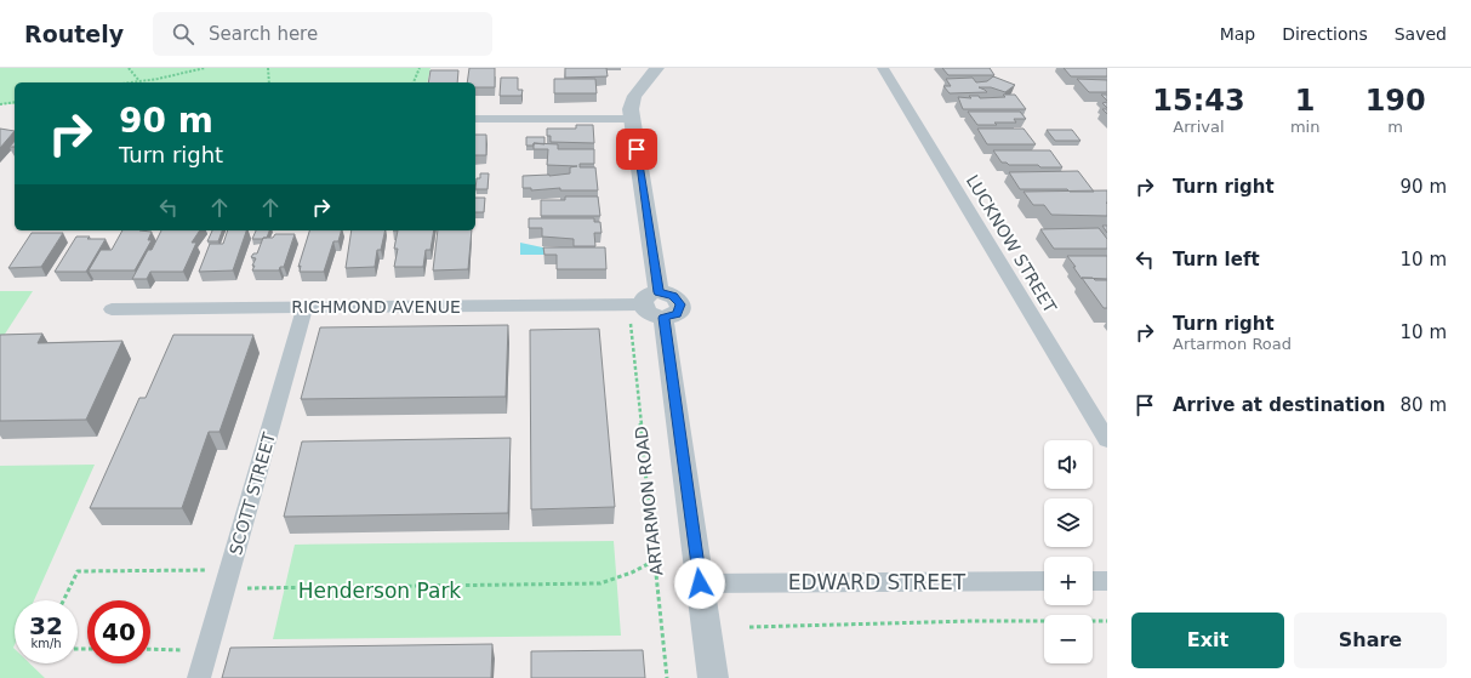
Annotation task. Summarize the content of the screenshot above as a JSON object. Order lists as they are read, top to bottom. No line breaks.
{"streets":{"street":["LUCKNOW STREET","RICHMOND AVENUE","SCOTT STREET","EDWARD STREET"],"path":["ARTARMON ROAD"]},"crossings":[["RICHMOND AVENUE","SCOTT STREET"]],"parks":["Henderson Park"],"page":{"header":"Routely","search":"Search here","nav":["Map","Directions","Saved"],"eta":["15:43","Arrival","1","min","190","m"],"turn":["90 m","Turn right"],"list":[{"name":"Turn right","value":"90 m"},{"name":"Turn left","value":"10 m"},{"name":"Turn right","note":"Artarmon Road","value":"10 m"},{"name":"Arrive at destination","value":"80 m"}],"map_buttons":["+","−"],"speed":"32 km/h","limit":"40","buttons":["Exit","Share"]}}
